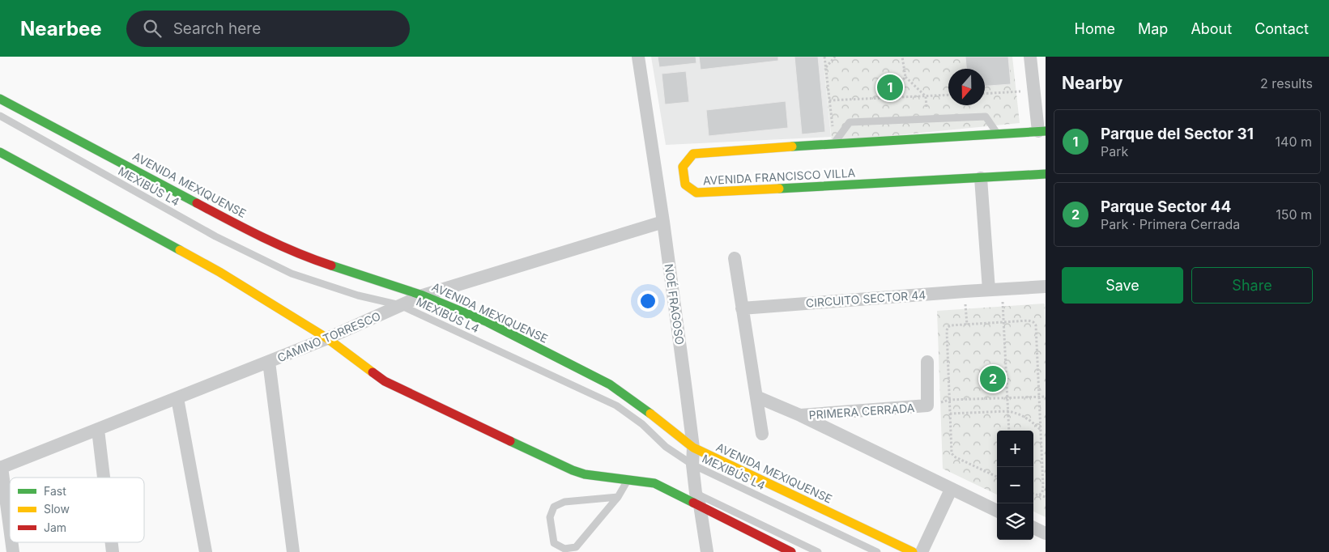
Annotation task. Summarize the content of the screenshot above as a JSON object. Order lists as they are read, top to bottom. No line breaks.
{"streets":{"main road":["AVENIDA FRANCISCO VILLA","AVENIDA MEXIQUENSE"],"street":["CIRCUITO SECTOR 44","NOÉ FRAGOSO","CAMINO TORRESCO","PRIMERA CERRADA"],"lane":["MEXIBÚS L4"]},"crossings":[["AVENIDA MEXIQUENSE","NOÉ FRAGOSO"],["AVENIDA MEXIQUENSE","CAMINO TORRESCO"],["MEXIBÚS L4","NOÉ FRAGOSO"],["MEXIBÚS L4","CAMINO TORRESCO"],["NOÉ FRAGOSO","CAMINO TORRESCO"]],"legend":["Fast","Slow","Jam"],"north":"bottom","page":{"header":"Nearbee","search":"Search here","nav":["Home","Map","About","Contact"],"heading":["Nearby","2 results"],"pins":["1","2"],"list":[{"mark":"1","name":"Parque del Sector 31","note":"Park","value":"140 m"},{"mark":"2","name":"Parque Sector 44","note":"Park · Primera Cerrada","value":"150 m"}],"buttons":["Save","Share"],"map_buttons":["+","−"]}}
